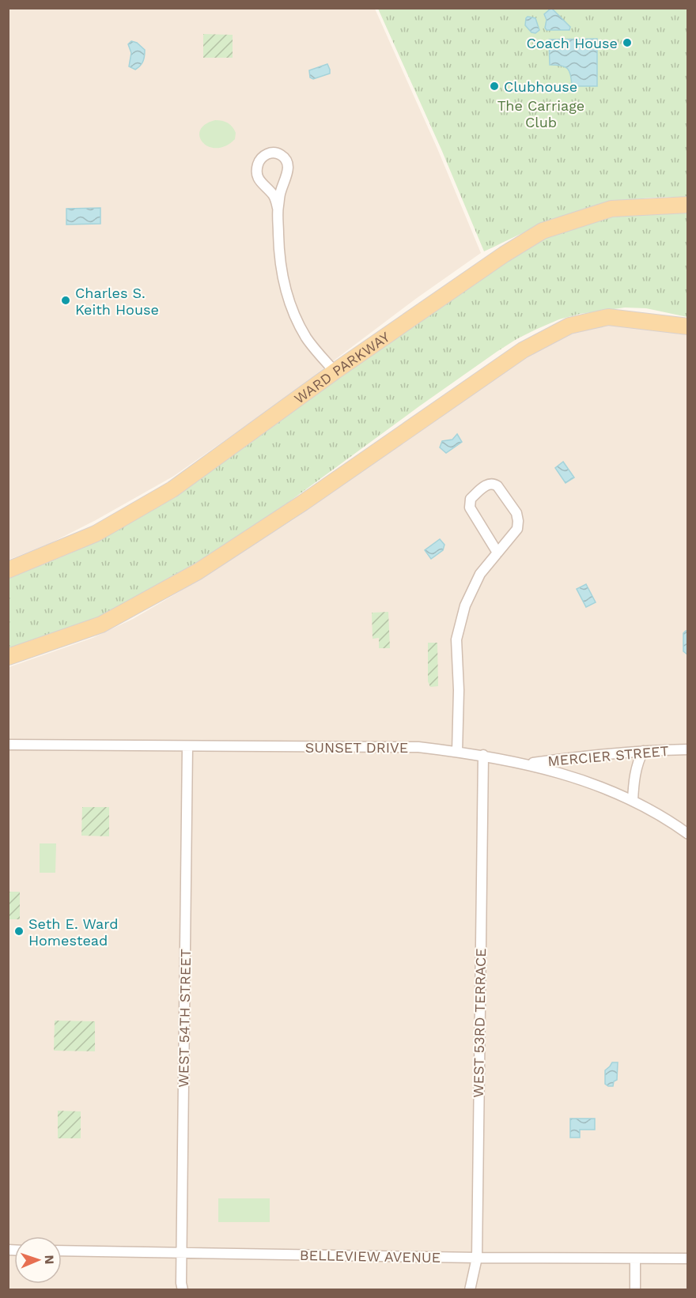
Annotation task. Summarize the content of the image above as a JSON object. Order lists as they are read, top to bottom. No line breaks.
{"streets":{"main road":["WARD PARKWAY"],"street":["SUNSET DRIVE","MERCIER STREET","WEST 54TH STREET","WEST 53RD TERRACE","BELLEVIEW AVENUE"]},"crossings":[["SUNSET DRIVE","MERCIER STREET"],["SUNSET DRIVE","WEST 54TH STREET"],["SUNSET DRIVE","WEST 53RD TERRACE"],["WEST 54TH STREET","BELLEVIEW AVENUE"],["WEST 53RD TERRACE","BELLEVIEW AVENUE"]],"parks":["The Carriage Club"],"places":["Coach House","Clubhouse","Charles S. Keith House","Seth E. Ward Homestead"],"north":"right"}
